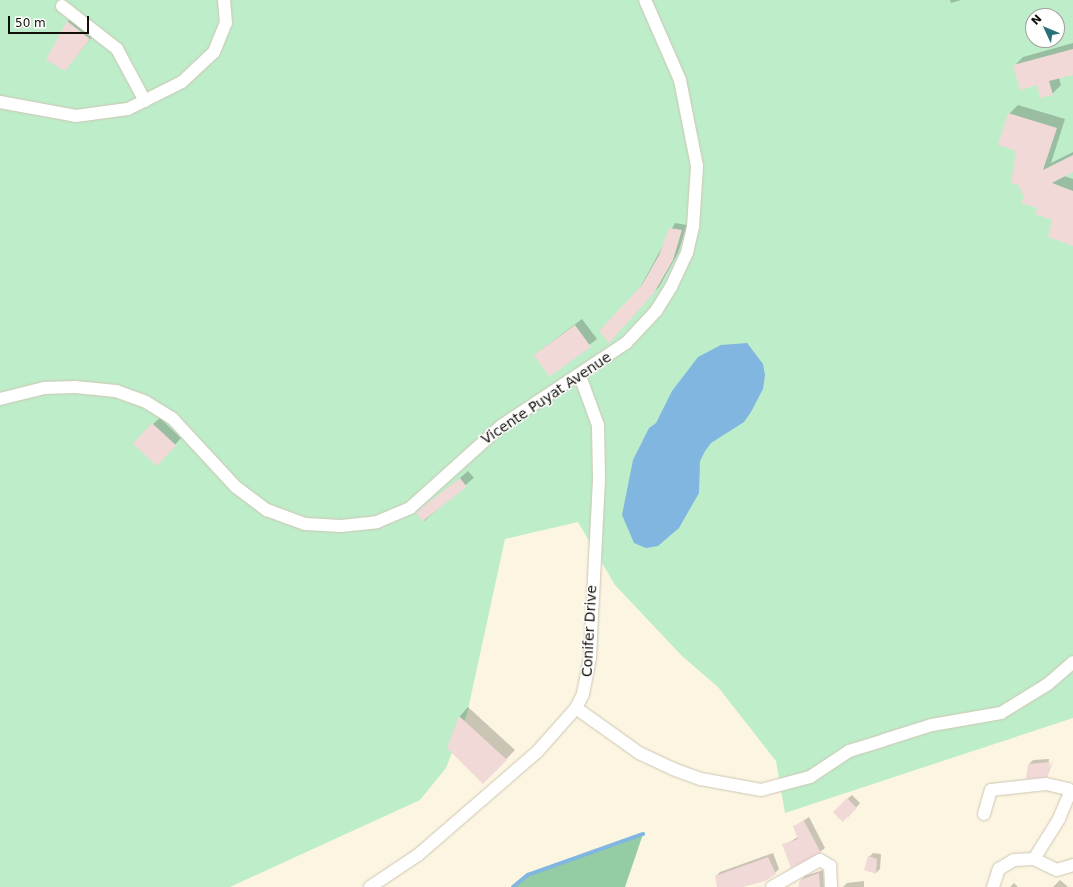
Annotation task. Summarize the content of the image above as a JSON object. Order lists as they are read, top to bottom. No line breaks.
{"streets":{"street":["Vicente Puyat Avenue","Conifer Drive"]},"crossings":[["Vicente Puyat Avenue","Conifer Drive"]],"scale_bar":"50 m","north":"top left"}
